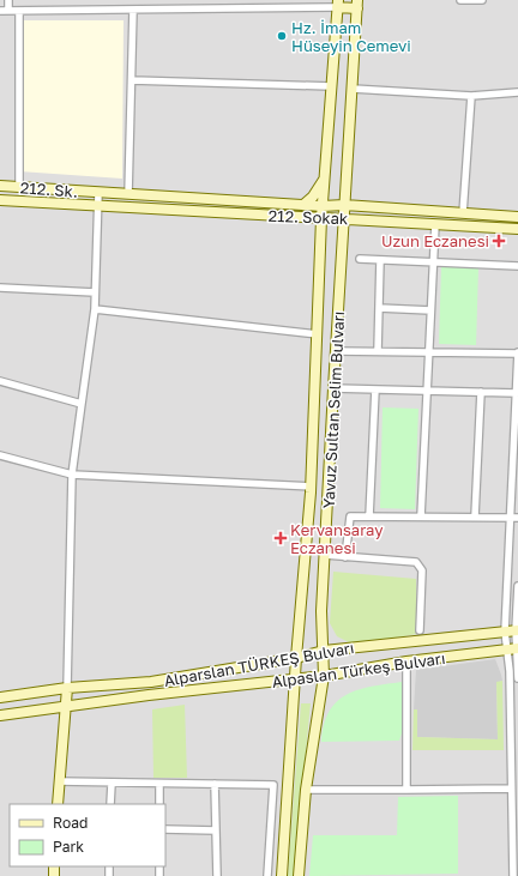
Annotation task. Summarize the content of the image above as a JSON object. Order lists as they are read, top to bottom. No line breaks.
{"streets":{"main road":["212. Sk.","212. Sokak","Yavuz Sultan Selim Bulvarı","Alparslan TÜRKEŞ Bulvarı","Alpaslan Türkeş Bulvarı"]},"crossings":[["212. Sk.","Yavuz Sultan Selim Bulvarı"],["212. Sokak","Yavuz Sultan Selim Bulvarı"],["Yavuz Sultan Selim Bulvarı","Alparslan TÜRKEŞ Bulvarı"],["Yavuz Sultan Selim Bulvarı","Alpaslan Türkeş Bulvarı"]],"places":{"other":["Hz. İmam Hüseyin Cemevi"],"health":["Uzun Eczanesi","Kervansaray Eczanesi"]},"legend":["Road","Park"]}
